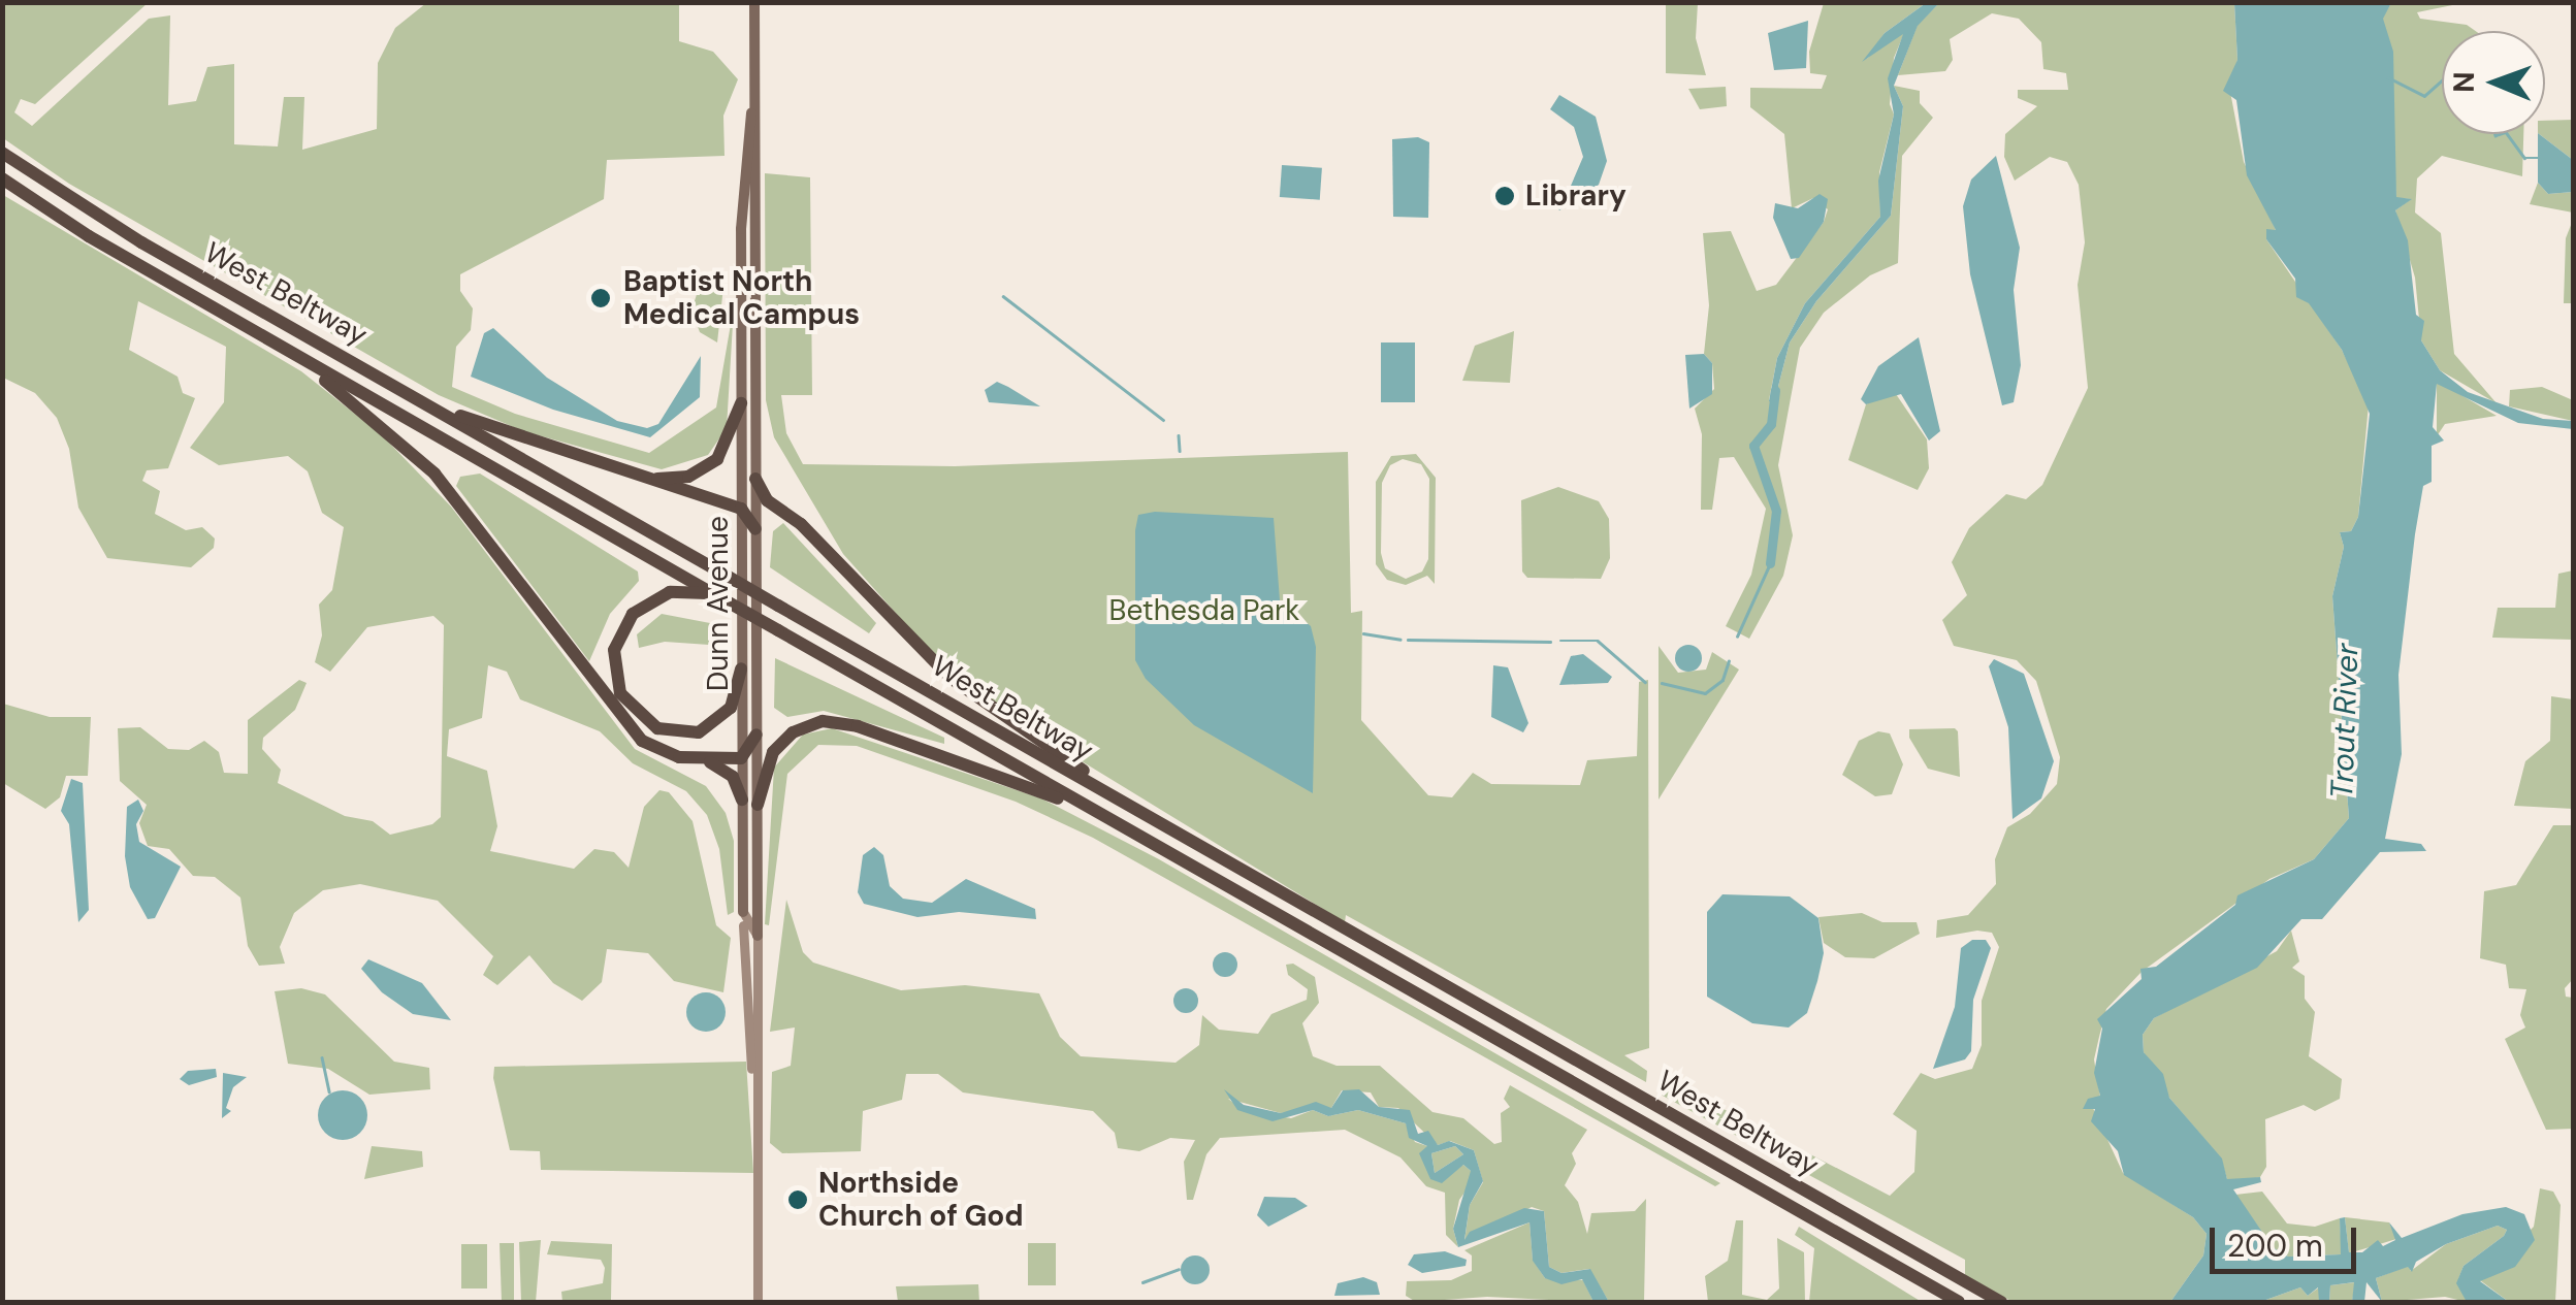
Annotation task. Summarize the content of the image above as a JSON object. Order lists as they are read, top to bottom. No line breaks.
{"streets":{"highway":["West Beltway"],"main road":["Dunn Avenue"]},"water":["Trout River"],"parks":["Bethesda Park"],"places":["Library","Baptist North Medical Campus","Northside Church of God"],"scale_bar":"200 m","north":"left"}
